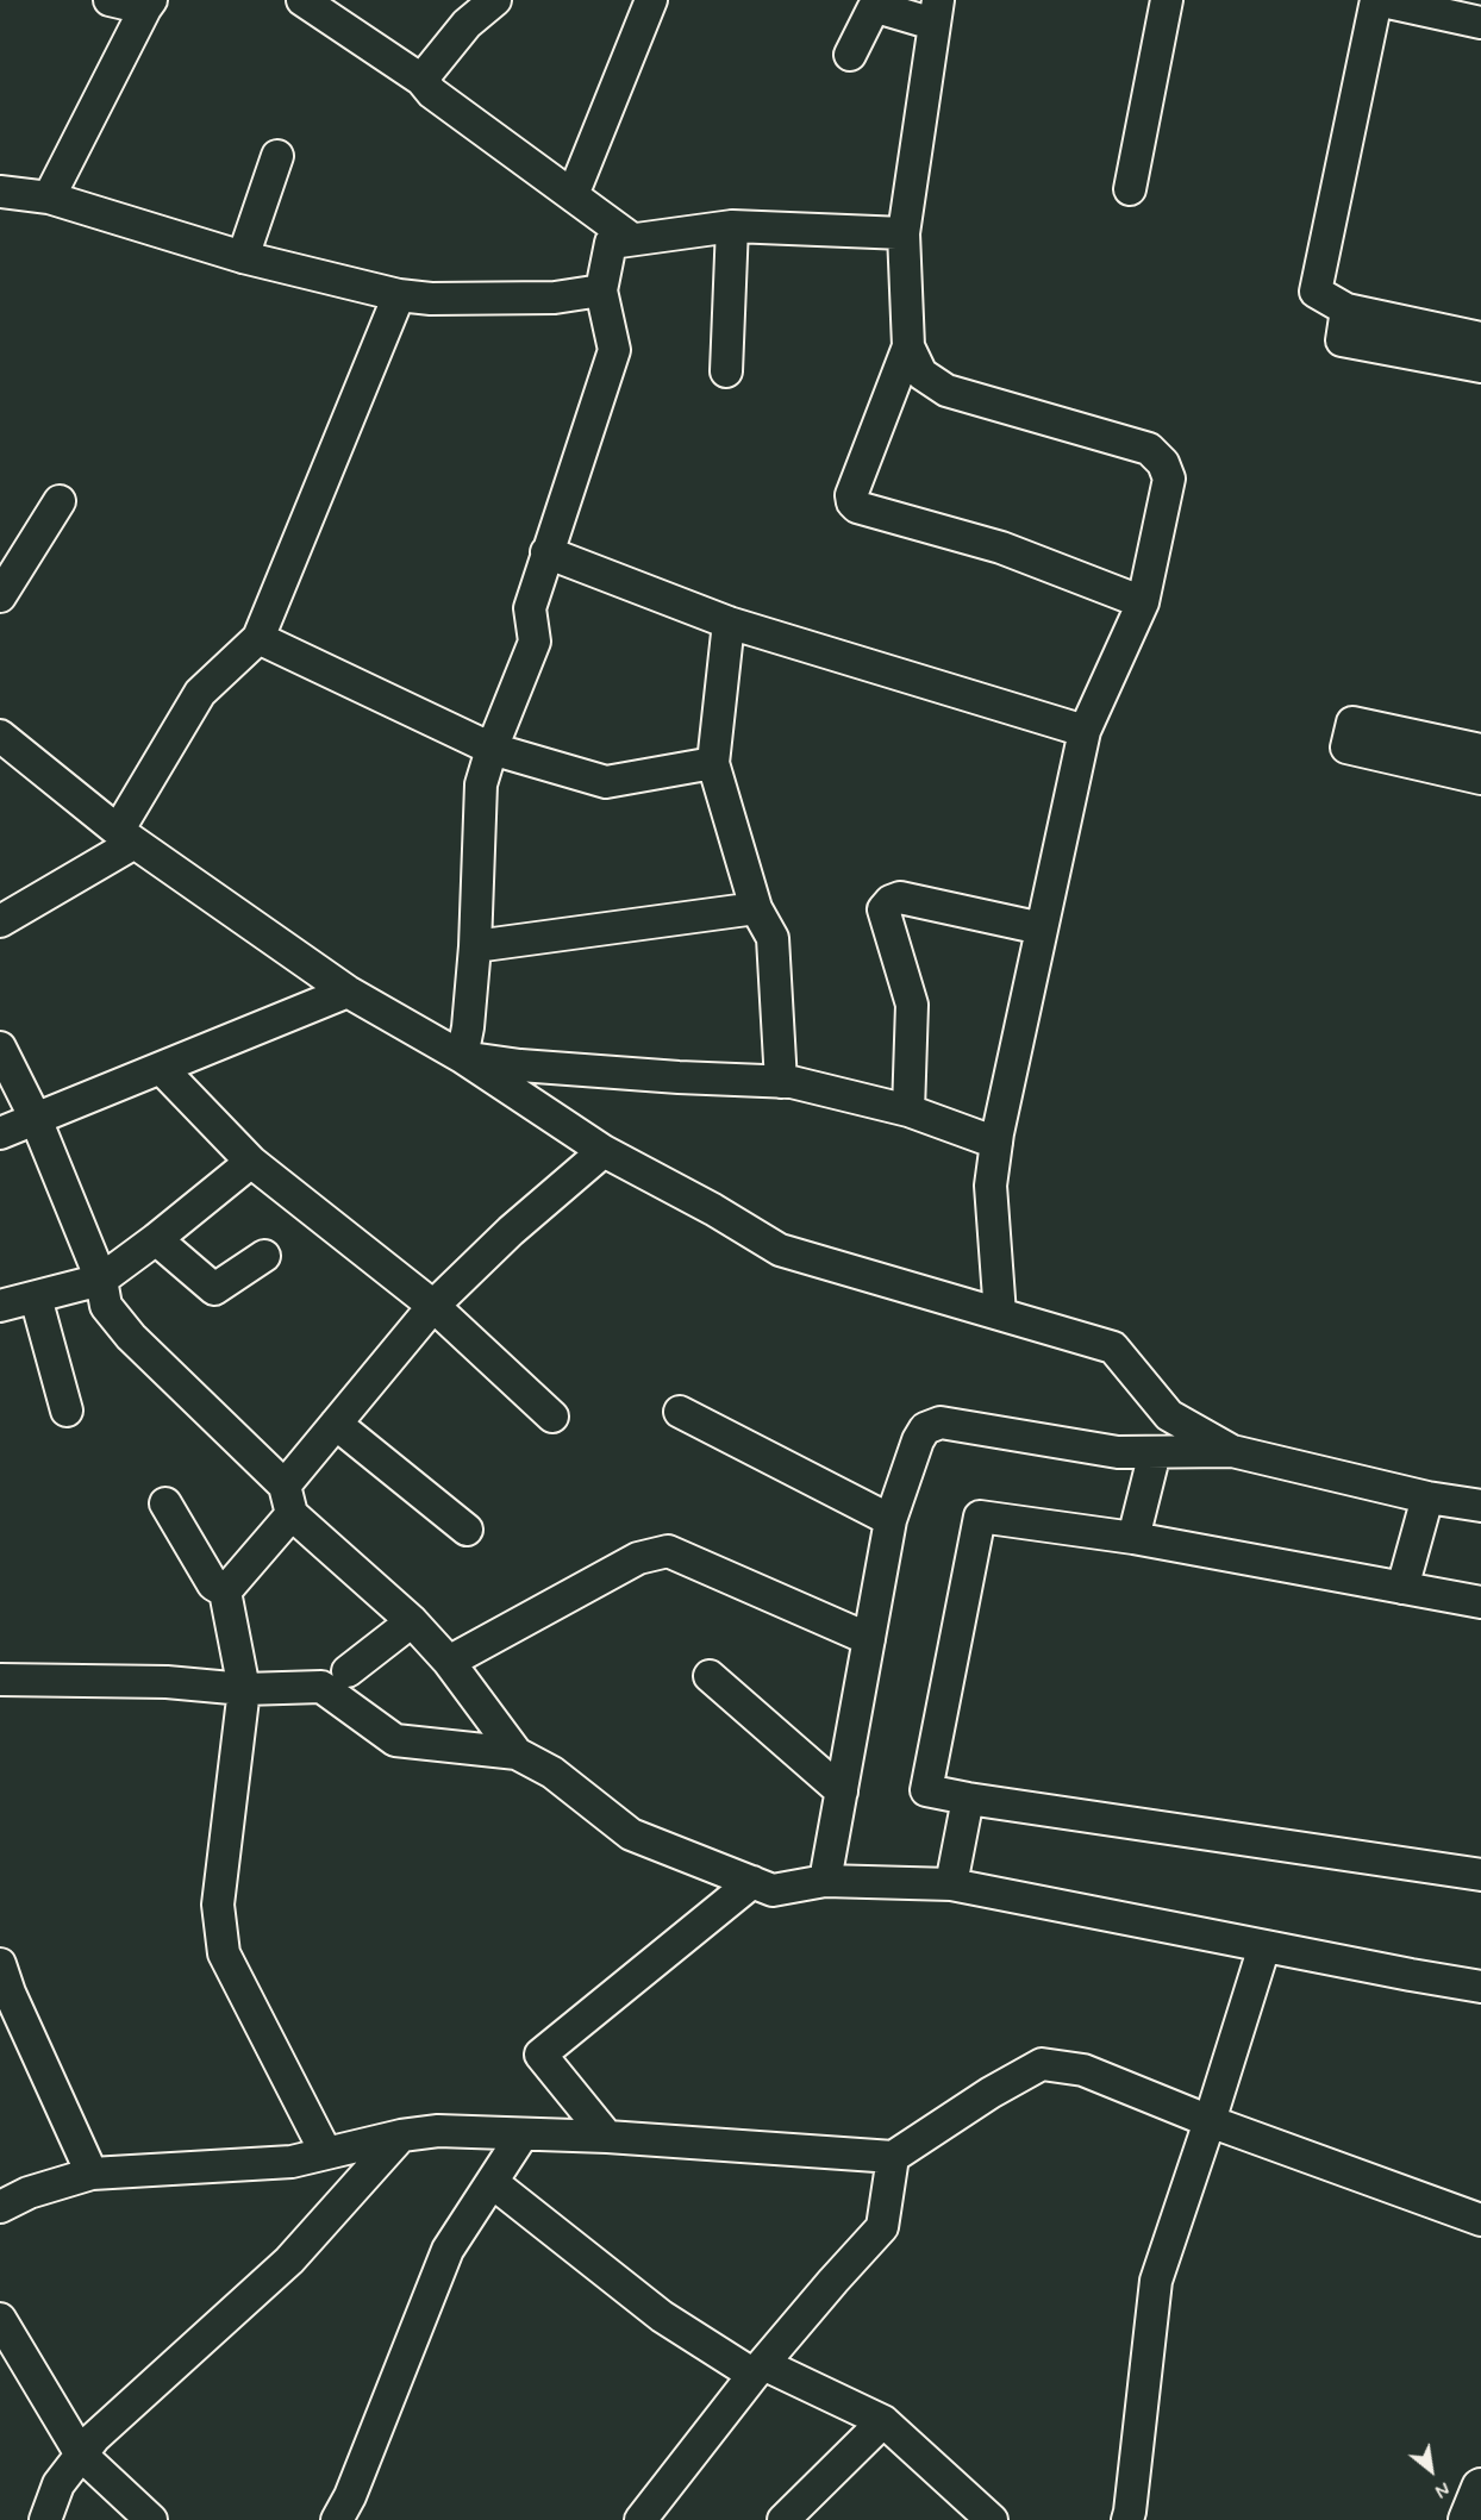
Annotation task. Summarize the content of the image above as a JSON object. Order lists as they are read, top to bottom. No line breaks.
{"north":"bottom right"}
